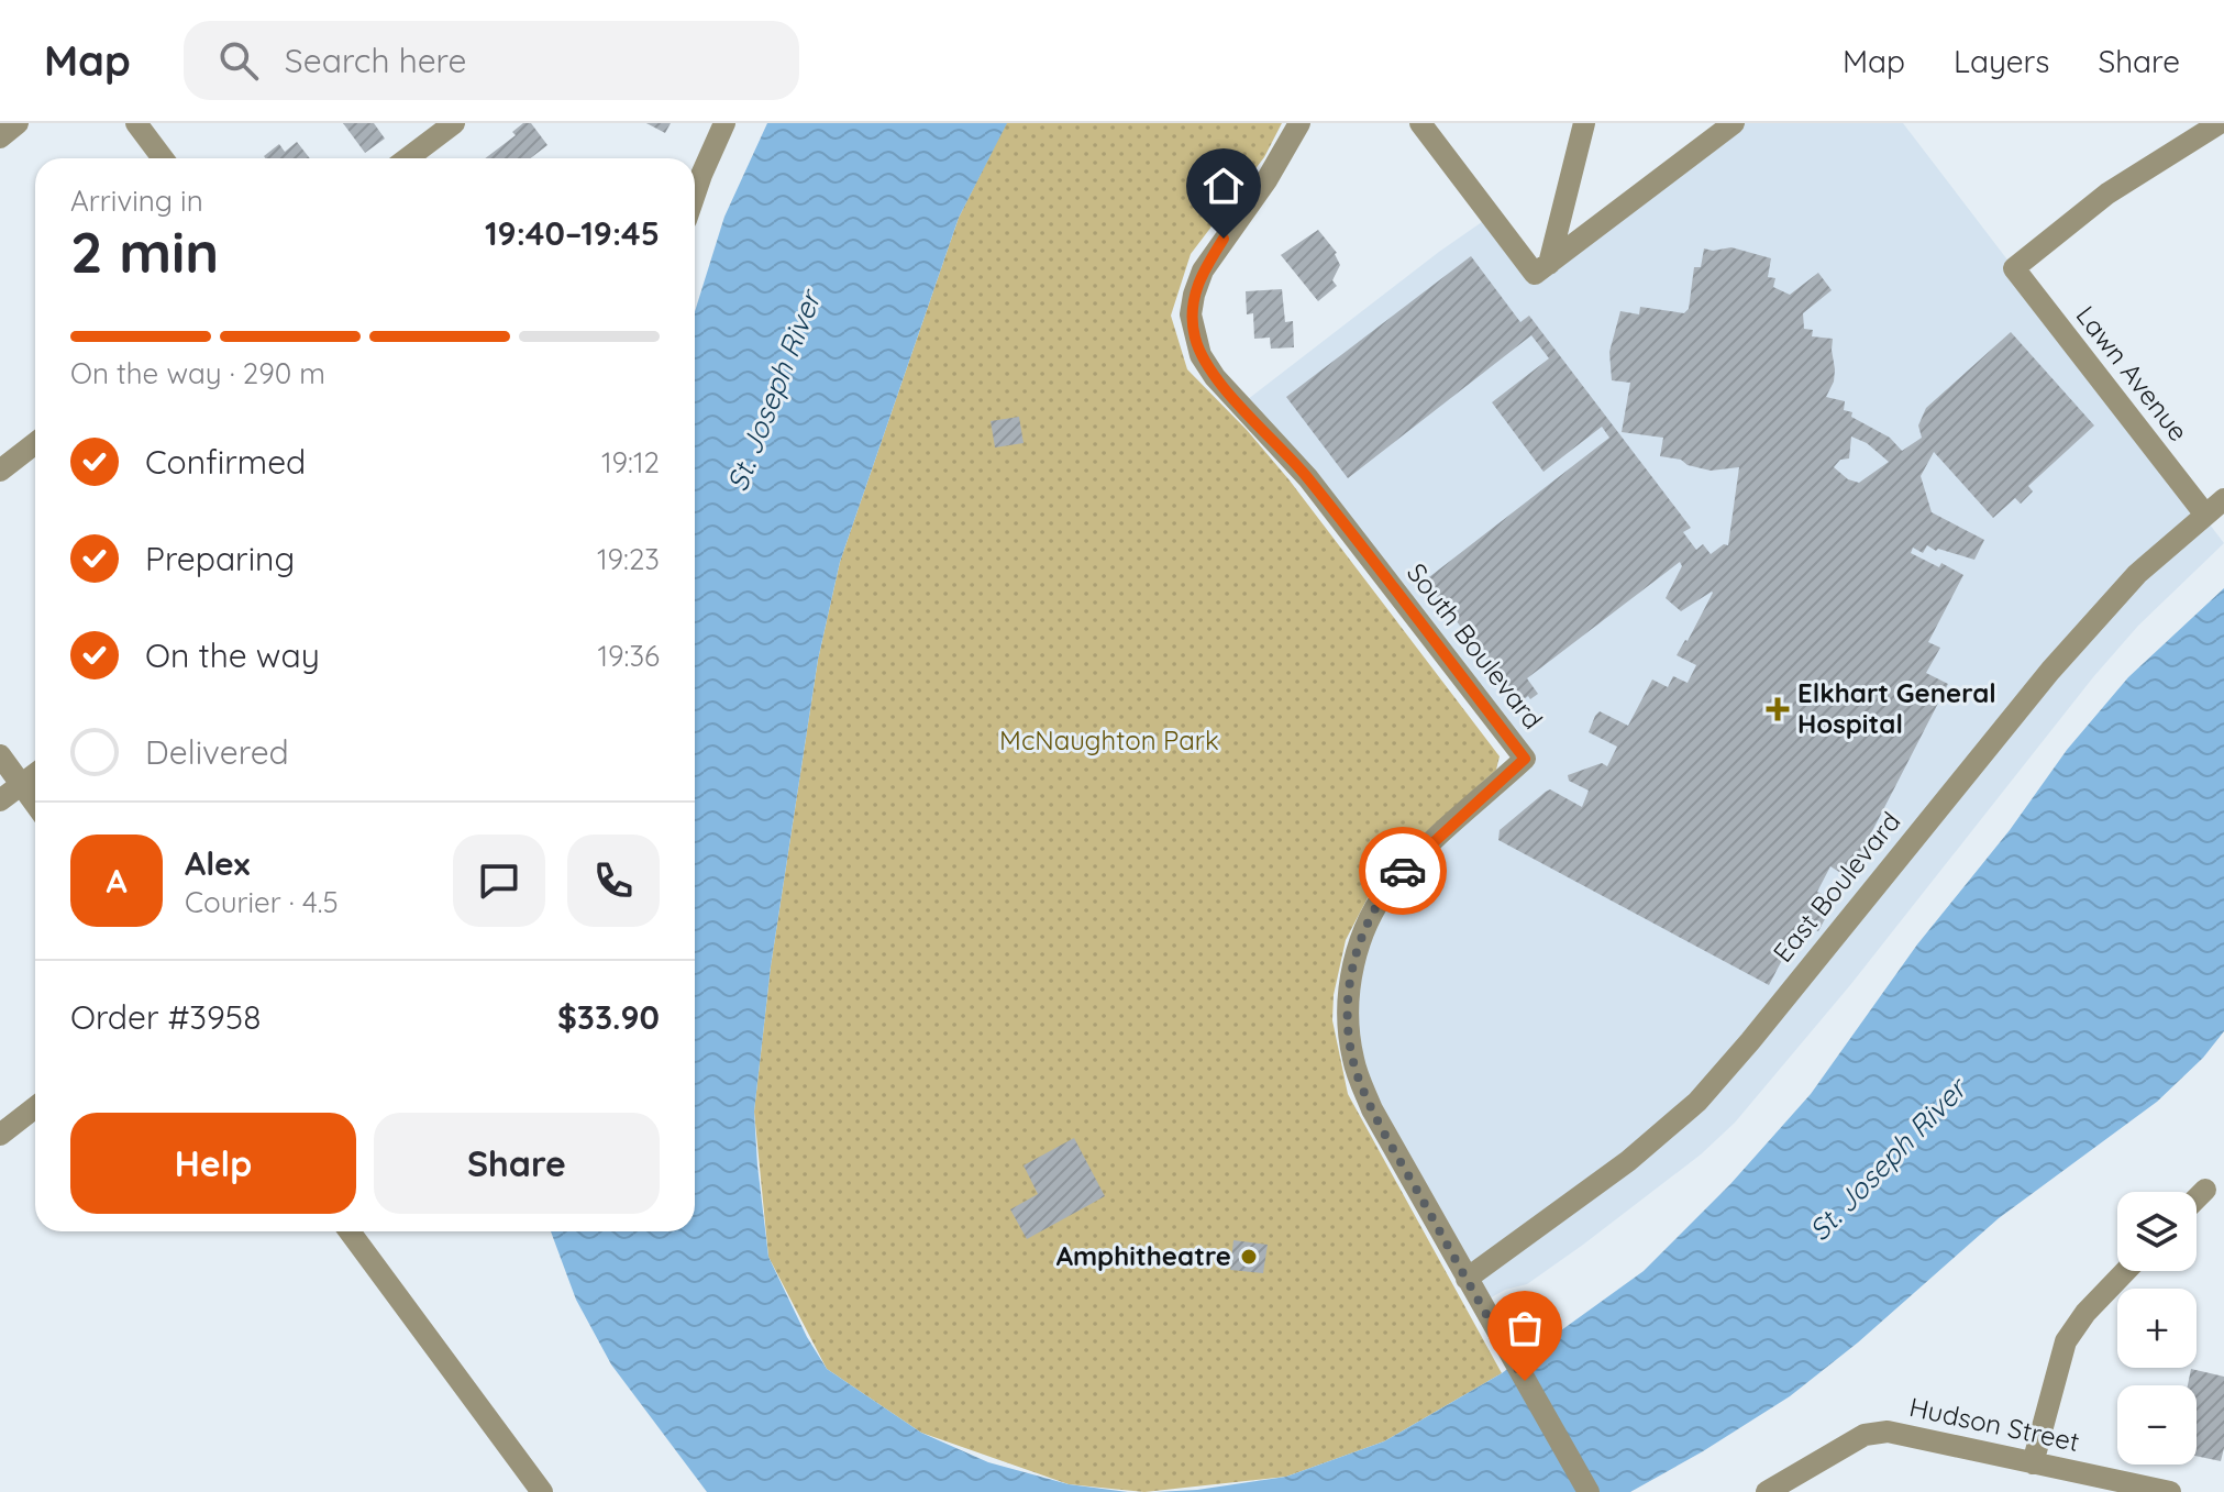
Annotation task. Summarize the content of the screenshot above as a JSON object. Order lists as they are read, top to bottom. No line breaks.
{"streets":{"street":["Lawn Avenue","South Boulevard","East Boulevard","Hudson Street"]},"crossings":[["Lawn Avenue","East Boulevard"],["South Boulevard","East Boulevard"]],"water":["St. Joseph River"],"parks":["McNaughton Park"],"places":{"health":["Elkhart General Hospital"],"other":["Amphitheatre"]},"page":{"header":"Map","search":"Search here","nav":["Map","Layers","Share"],"heading":["2 min","Arriving in","19:40–19:45"],"panel":["Alex","Courier · 4.5","Order #3958","$33.90"],"bar":"On the way · 290 m","list":[["Confirmed","19:12"],["Preparing","19:23"],["On the way","19:36"],"Delivered"],"round":"A","buttons":["Help","Share"],"map_buttons":["+","−"]}}
